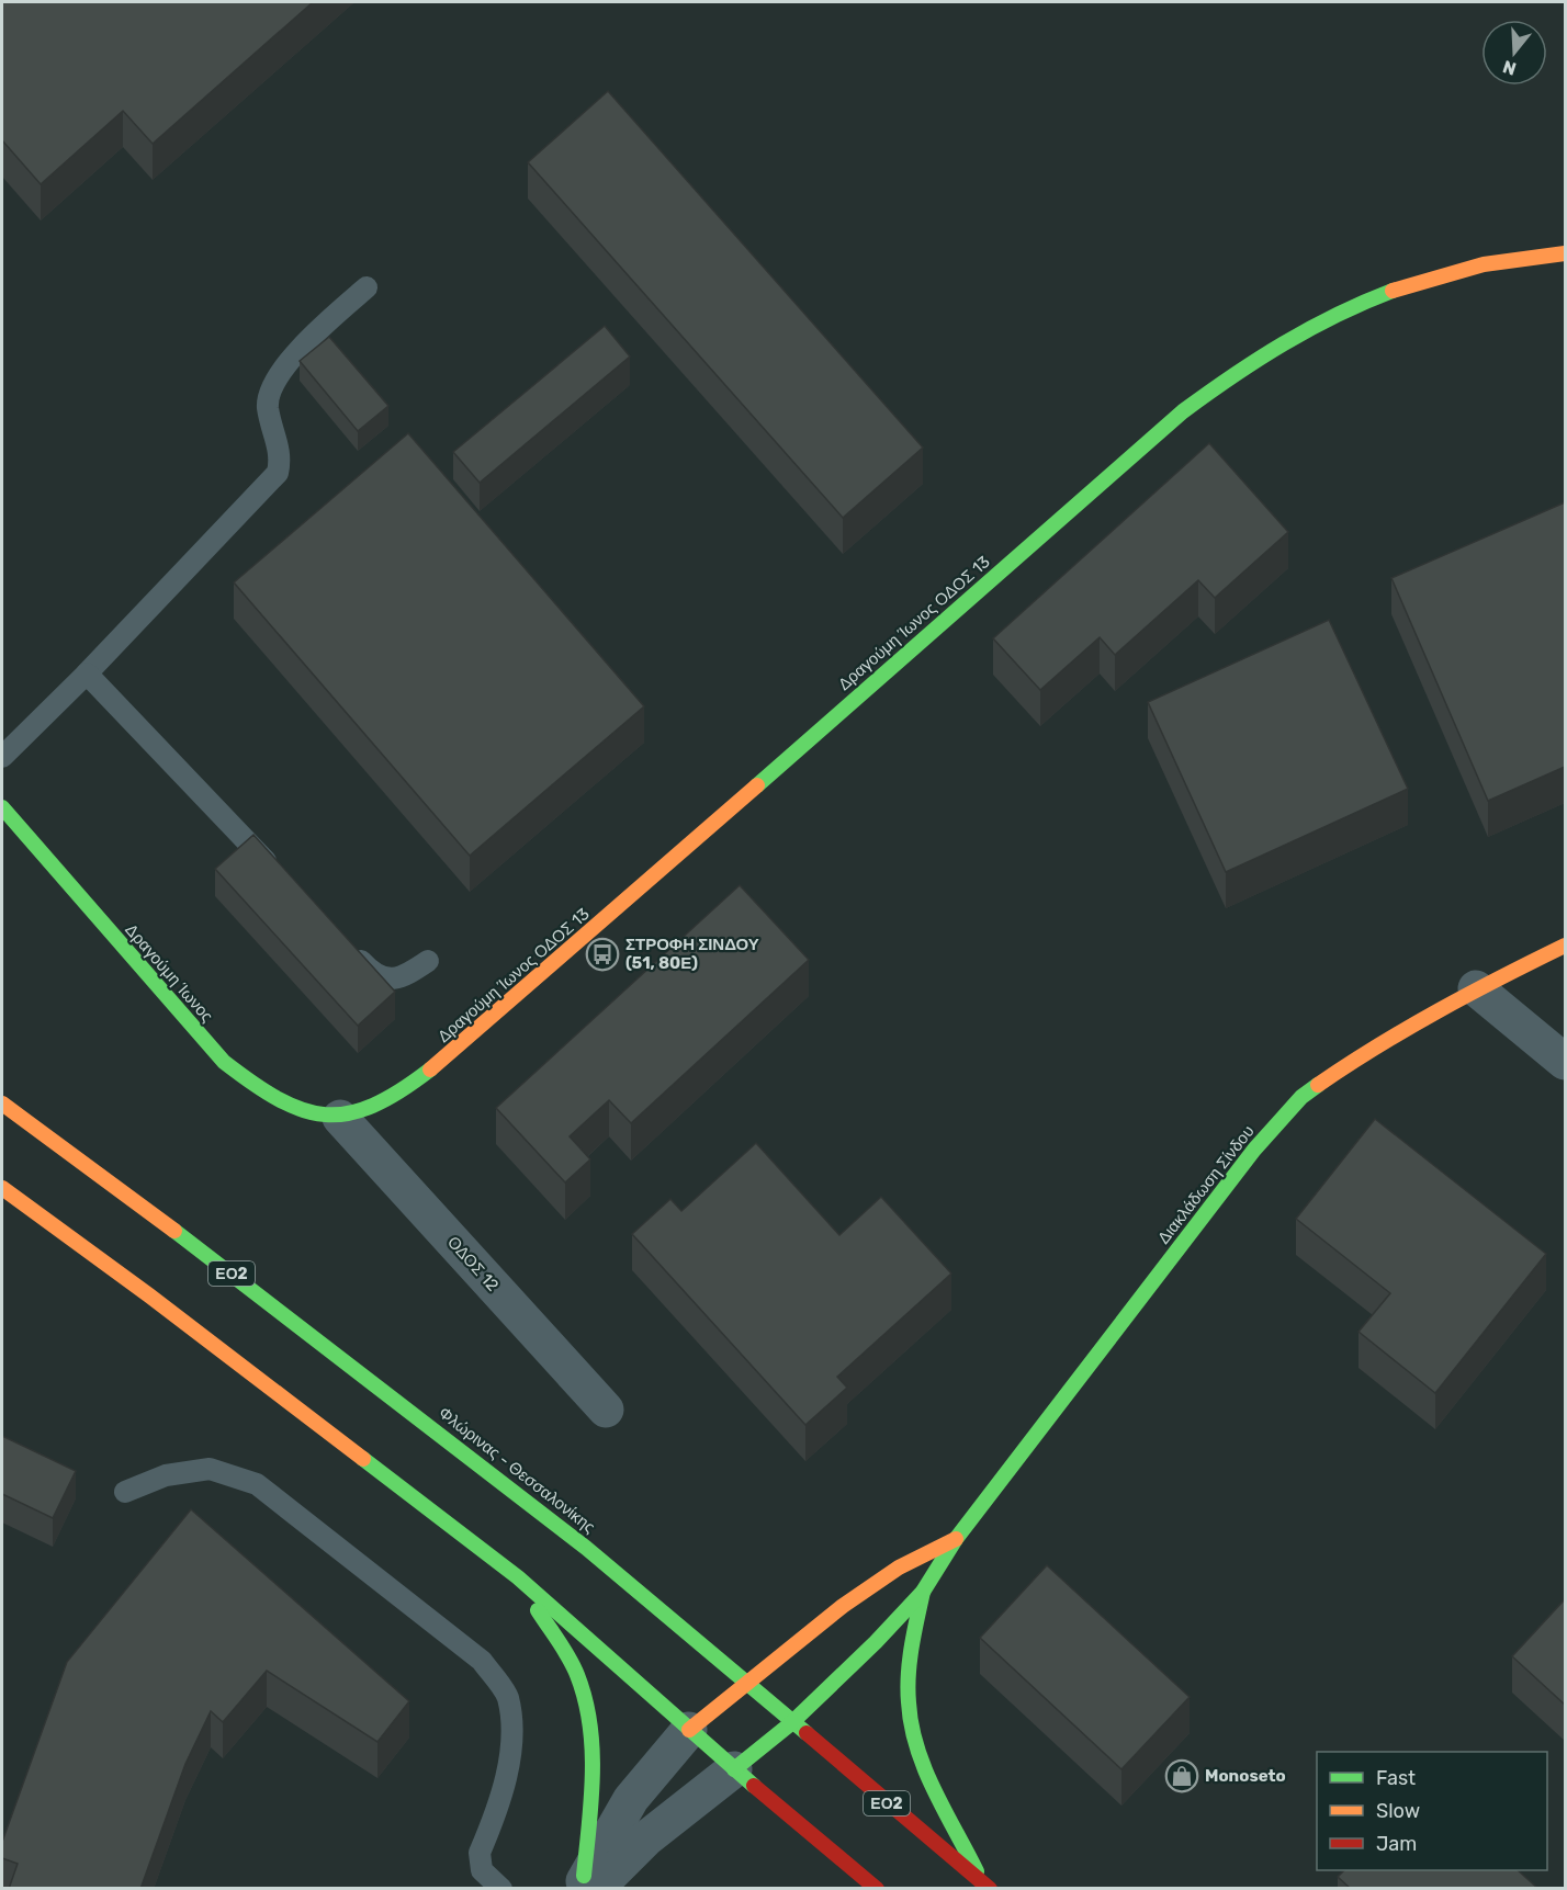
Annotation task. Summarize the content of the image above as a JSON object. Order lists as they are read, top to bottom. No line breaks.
{"streets":{"main road":["Δραγούμη Ίωνος ΟΔΟΣ 13","Δραγούμη Ίωνος","Διακλάδωση Σίνδου","ΕΟ2","Φλώρινας - Θεσσαλονίκης"],"street":["ΟΔΟΣ 12"]},"crossings":[["Δραγούμη Ίωνος ΟΔΟΣ 13","Δραγούμη Ίωνος"],["Δραγούμη Ίωνος ΟΔΟΣ 13","ΟΔΟΣ 12"],["Δραγούμη Ίωνος","ΟΔΟΣ 12"],["Διακλάδωση Σίνδου","Φλώρινας - Θεσσαλονίκης"]],"places":{"bus stop":["ΣΤΡΟΦΗ ΣΙΝΔΟΥ (51, 80Ε)"],"shop":["Monoseto"]},"legend":["Fast","Slow","Jam"],"north":"bottom"}
